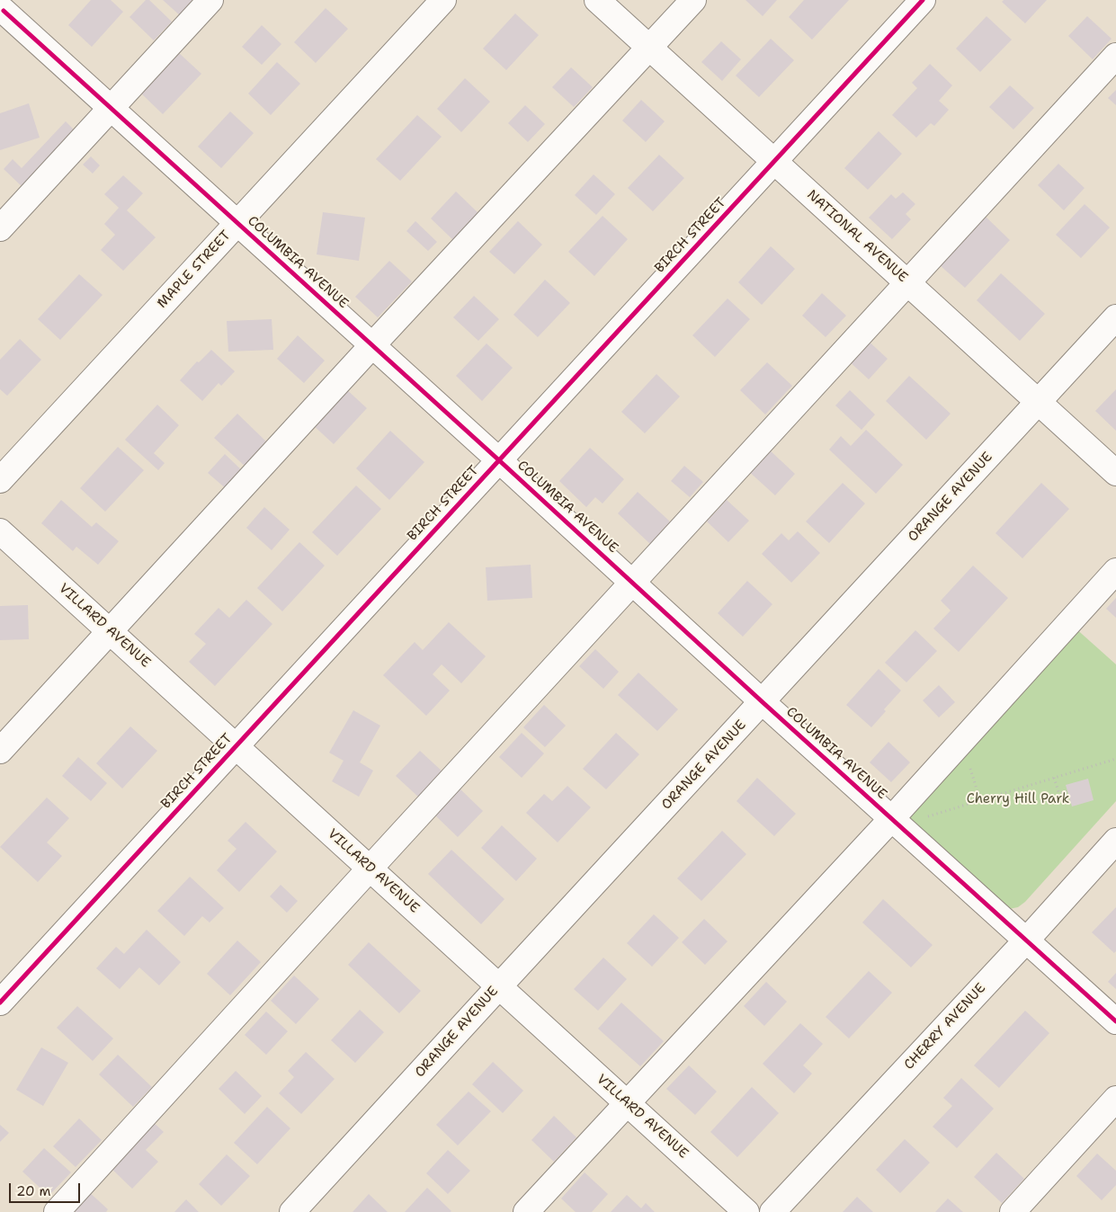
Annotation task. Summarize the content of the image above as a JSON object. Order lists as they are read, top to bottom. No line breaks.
{"streets":{"street":["BIRCH STREET","NATIONAL AVENUE","COLUMBIA AVENUE","MAPLE STREET","ORANGE AVENUE","VILLARD AVENUE","CHERRY AVENUE"]},"crossings":[["BIRCH STREET","NATIONAL AVENUE"],["BIRCH STREET","COLUMBIA AVENUE"],["BIRCH STREET","VILLARD AVENUE"],["NATIONAL AVENUE","ORANGE AVENUE"],["COLUMBIA AVENUE","MAPLE STREET"],["COLUMBIA AVENUE","ORANGE AVENUE"],["COLUMBIA AVENUE","CHERRY AVENUE"],["ORANGE AVENUE","VILLARD AVENUE"]],"parks":["Cherry Hill Park"],"scale_bar":"20 m"}
